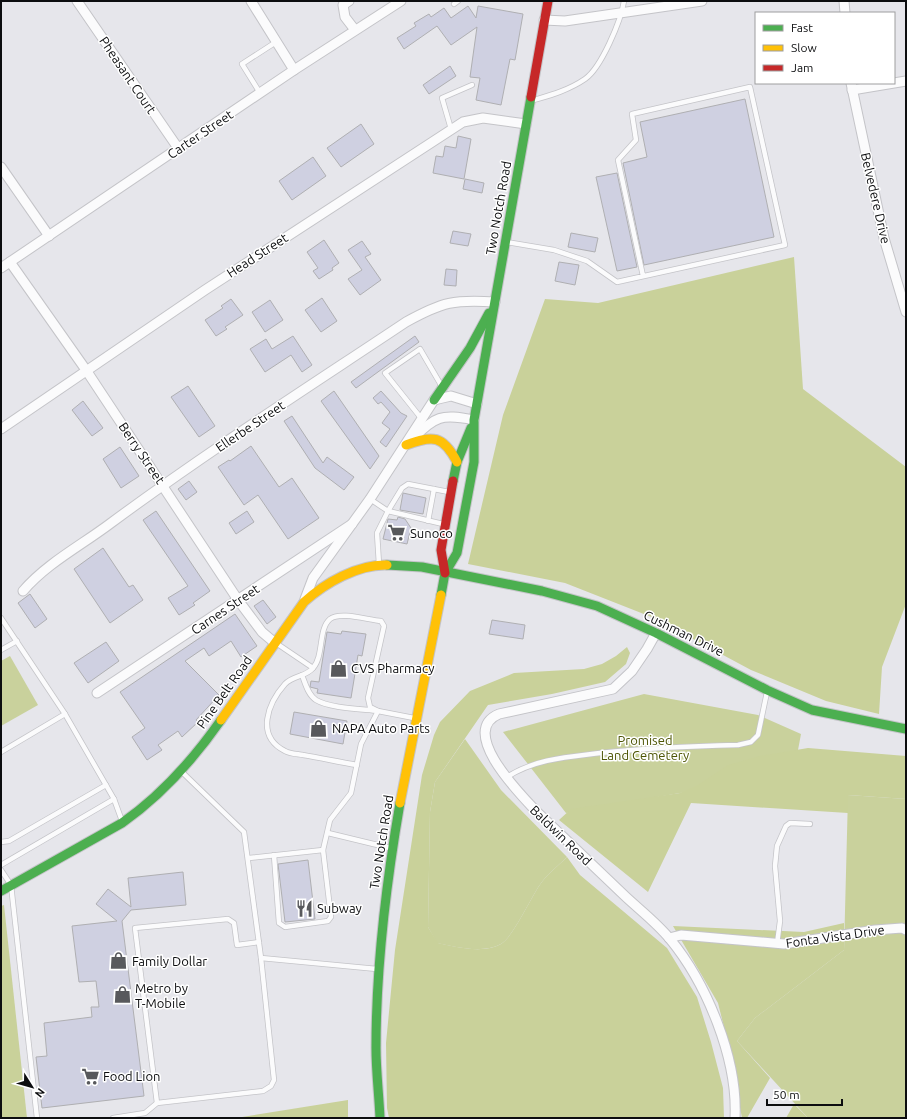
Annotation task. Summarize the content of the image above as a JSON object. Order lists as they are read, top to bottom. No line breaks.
{"streets":{"main road":["Two Notch Road","Cushman Drive","Pine Belt Road"],"street":["Pheasant Court","Carter Street","Belvedere Drive","Head Street","Ellerbe Street","Berry Street","Carnes Street","Baldwin Road","Fonta Vista Drive"]},"crossings":[["Pheasant Court","Carter Street"],["Carter Street","Berry Street"],["Two Notch Road","Head Street"],["Two Notch Road","Ellerbe Street"],["Two Notch Road","Cushman Drive"],["Two Notch Road","Pine Belt Road"],["Head Street","Berry Street"],["Ellerbe Street","Berry Street"],["Berry Street","Carnes Street"],["Berry Street","Pine Belt Road"],["Carnes Street","Pine Belt Road"],["Cushman Drive","Pine Belt Road"],["Cushman Drive","Baldwin Road"],["Baldwin Road","Fonta Vista Drive"]],"parks":["Promised Land Cemetery"],"places":{"supermarket":["Sunoco","Food Lion"],"shop":["CVS Pharmacy","NAPA Auto Parts","Family Dollar","Metro by T-Mobile"],"restaurant":["Subway"]},"legend":["Fast","Slow","Jam"],"scale_bar":"50 m","north":"bottom right"}
